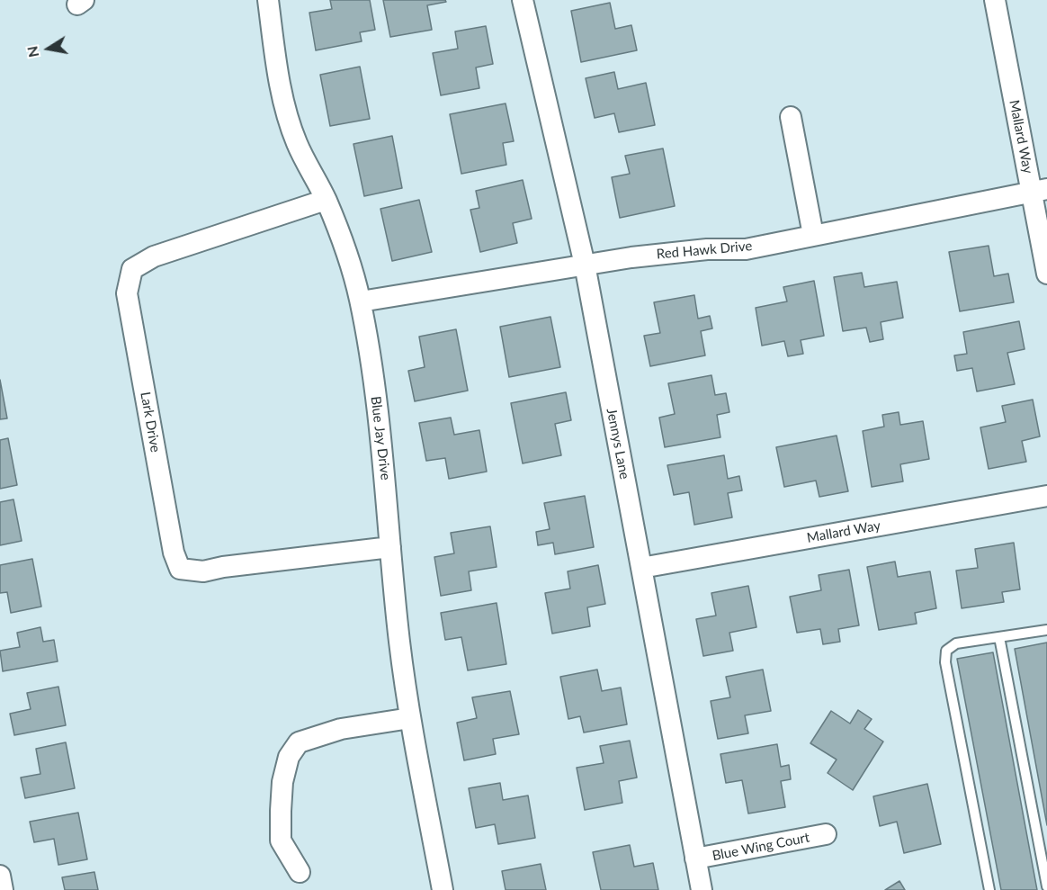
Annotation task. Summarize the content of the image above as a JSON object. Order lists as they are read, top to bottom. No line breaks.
{"streets":{"street":["Mallard Way","Red Hawk Drive","Lark Drive","Blue Jay Drive","Jennys Lane","Blue Wing Court"]},"crossings":[["Mallard Way","Red Hawk Drive"],["Mallard Way","Jennys Lane"],["Red Hawk Drive","Blue Jay Drive"],["Red Hawk Drive","Jennys Lane"],["Lark Drive","Blue Jay Drive"],["Jennys Lane","Blue Wing Court"]],"north":"left"}
